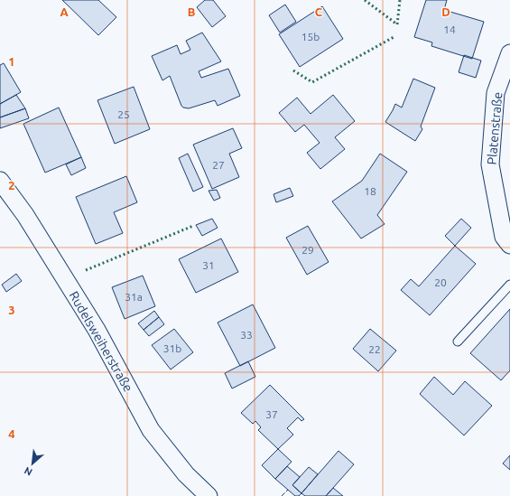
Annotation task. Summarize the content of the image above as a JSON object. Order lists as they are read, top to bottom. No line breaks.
{"streets":{"street":["Platenstraße","Rudelsweiherstraße"]},"house_numbers":["14","15b","25","27","18","29","31","20","31a","33","31b","22","37"],"north":"bottom left","grid":{"columns":["A","B","C","D"],"rows":["1","2","3","4"]}}
